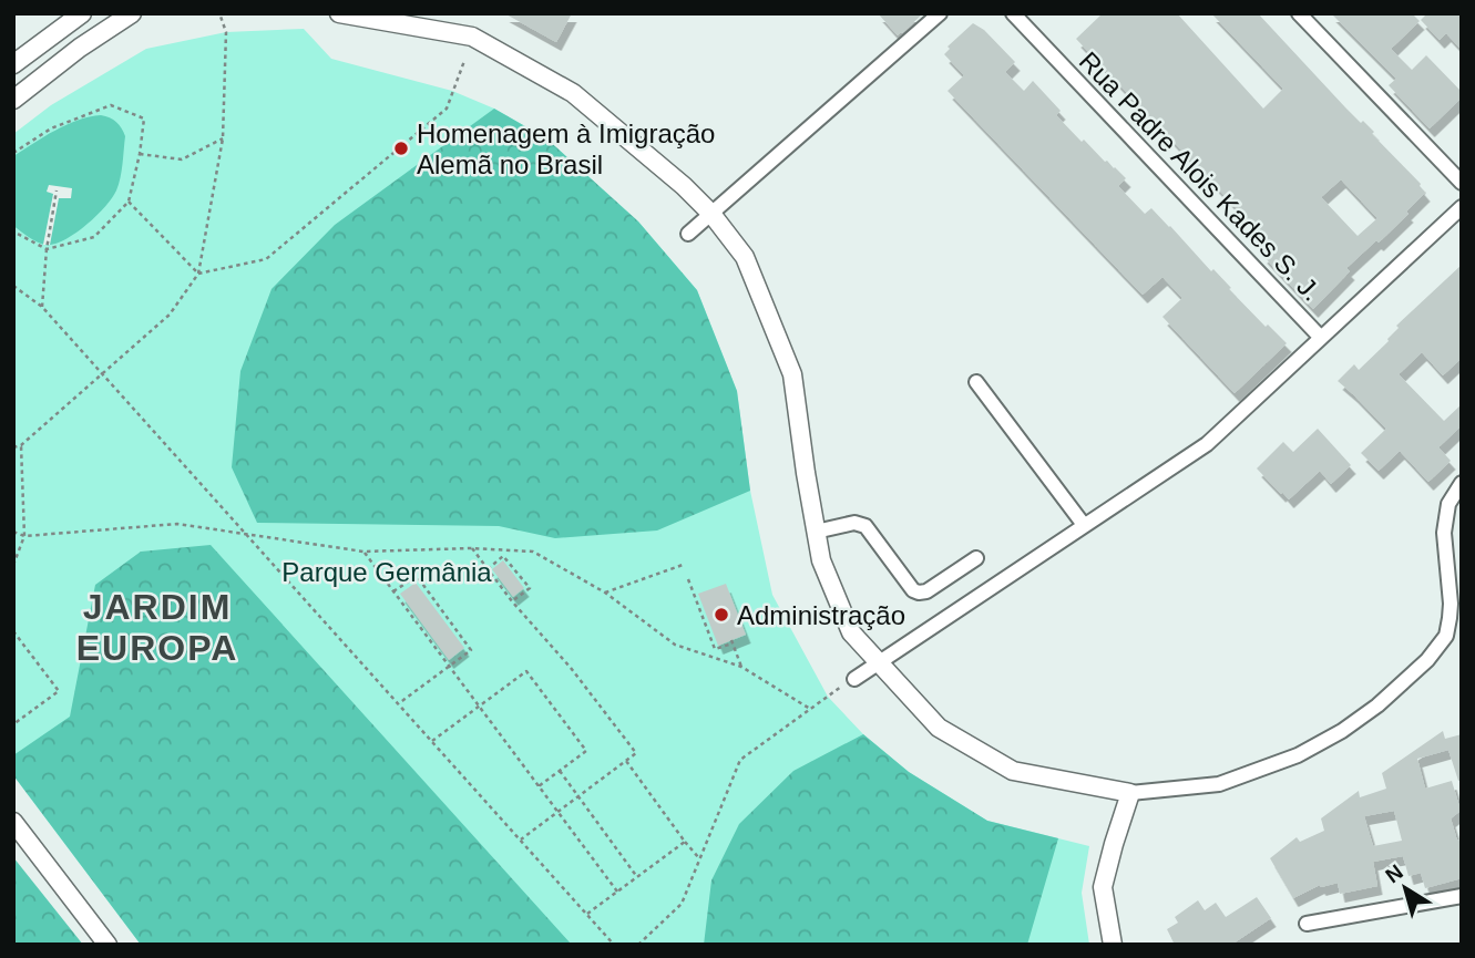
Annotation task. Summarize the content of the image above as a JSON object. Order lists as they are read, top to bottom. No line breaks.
{"streets":{"street":["Rua Padre Alois Kades S. J."]},"districts":["JARDIM EUROPA"],"parks":["Parque Germânia"],"places":["Homenagem à Imigração Alemã no Brasil","Administração"],"north":"top left"}
